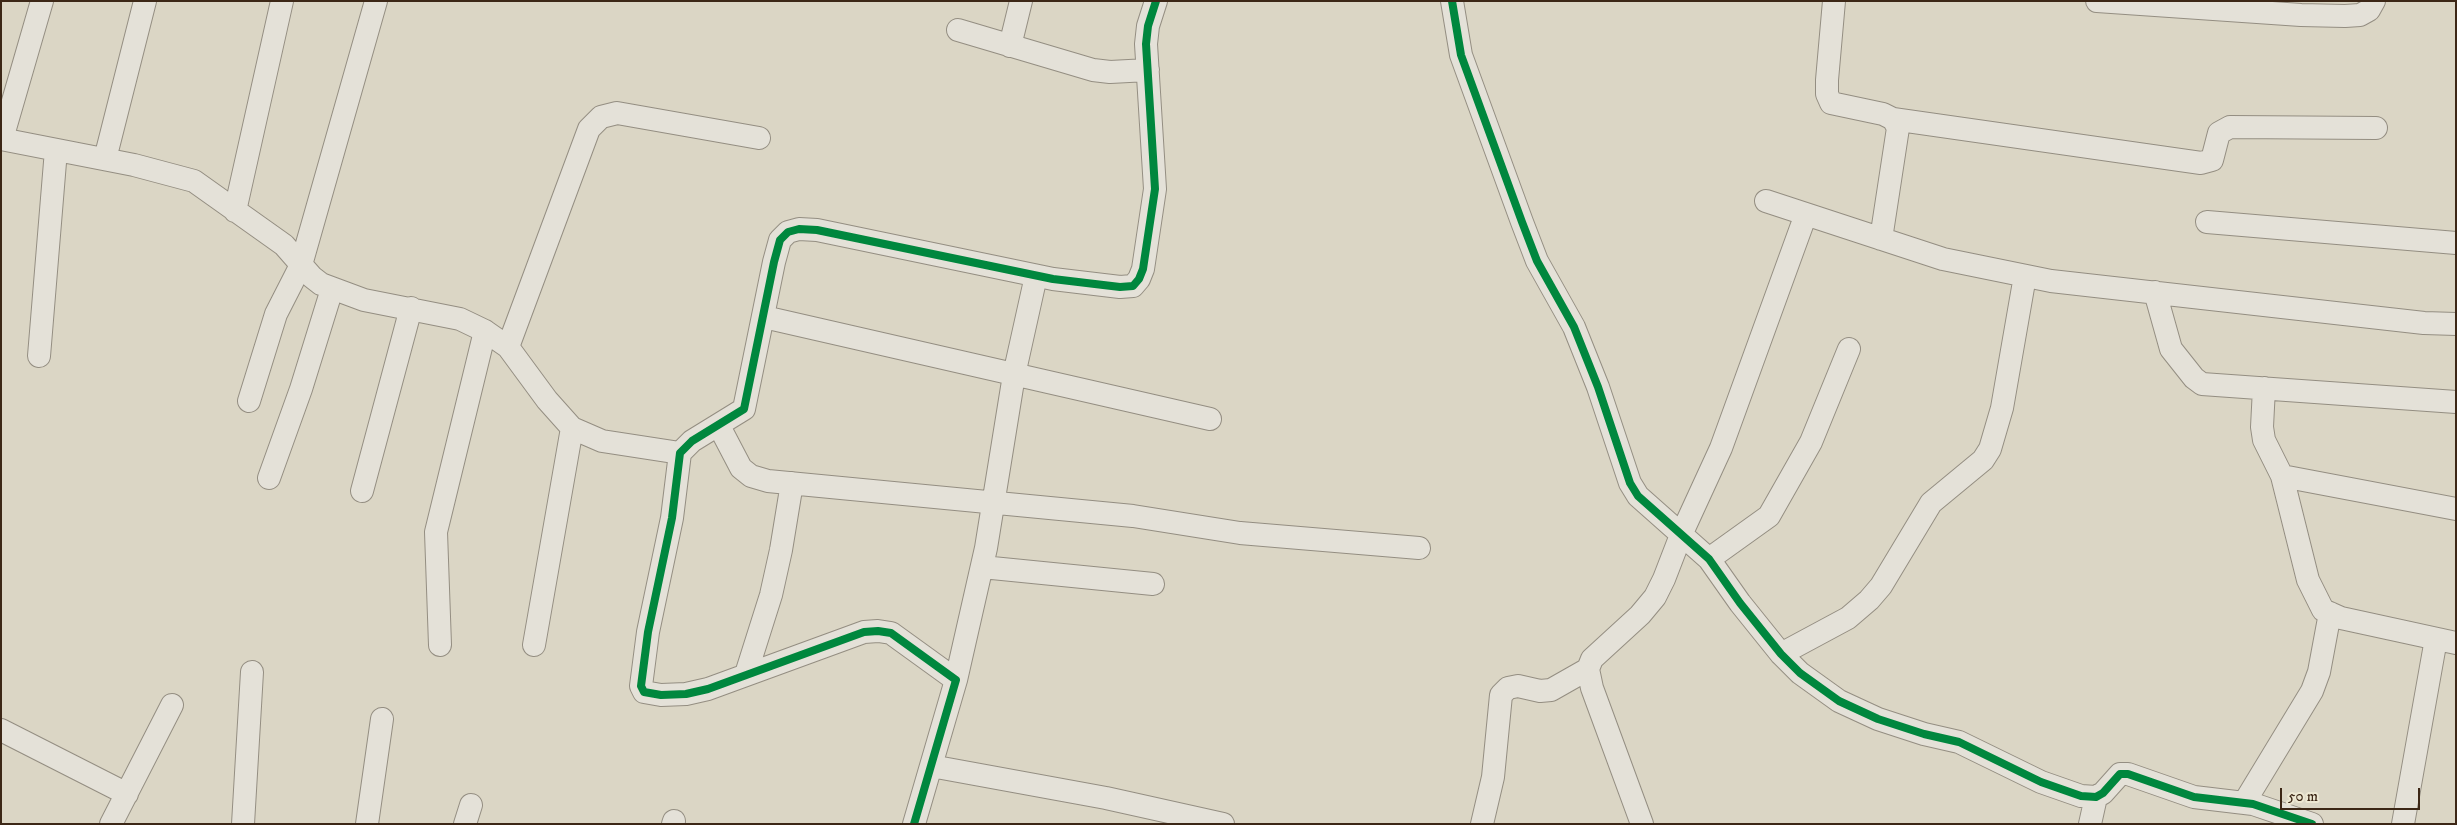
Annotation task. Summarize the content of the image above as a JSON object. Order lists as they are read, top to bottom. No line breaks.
{"scale_bar":"50 m"}
